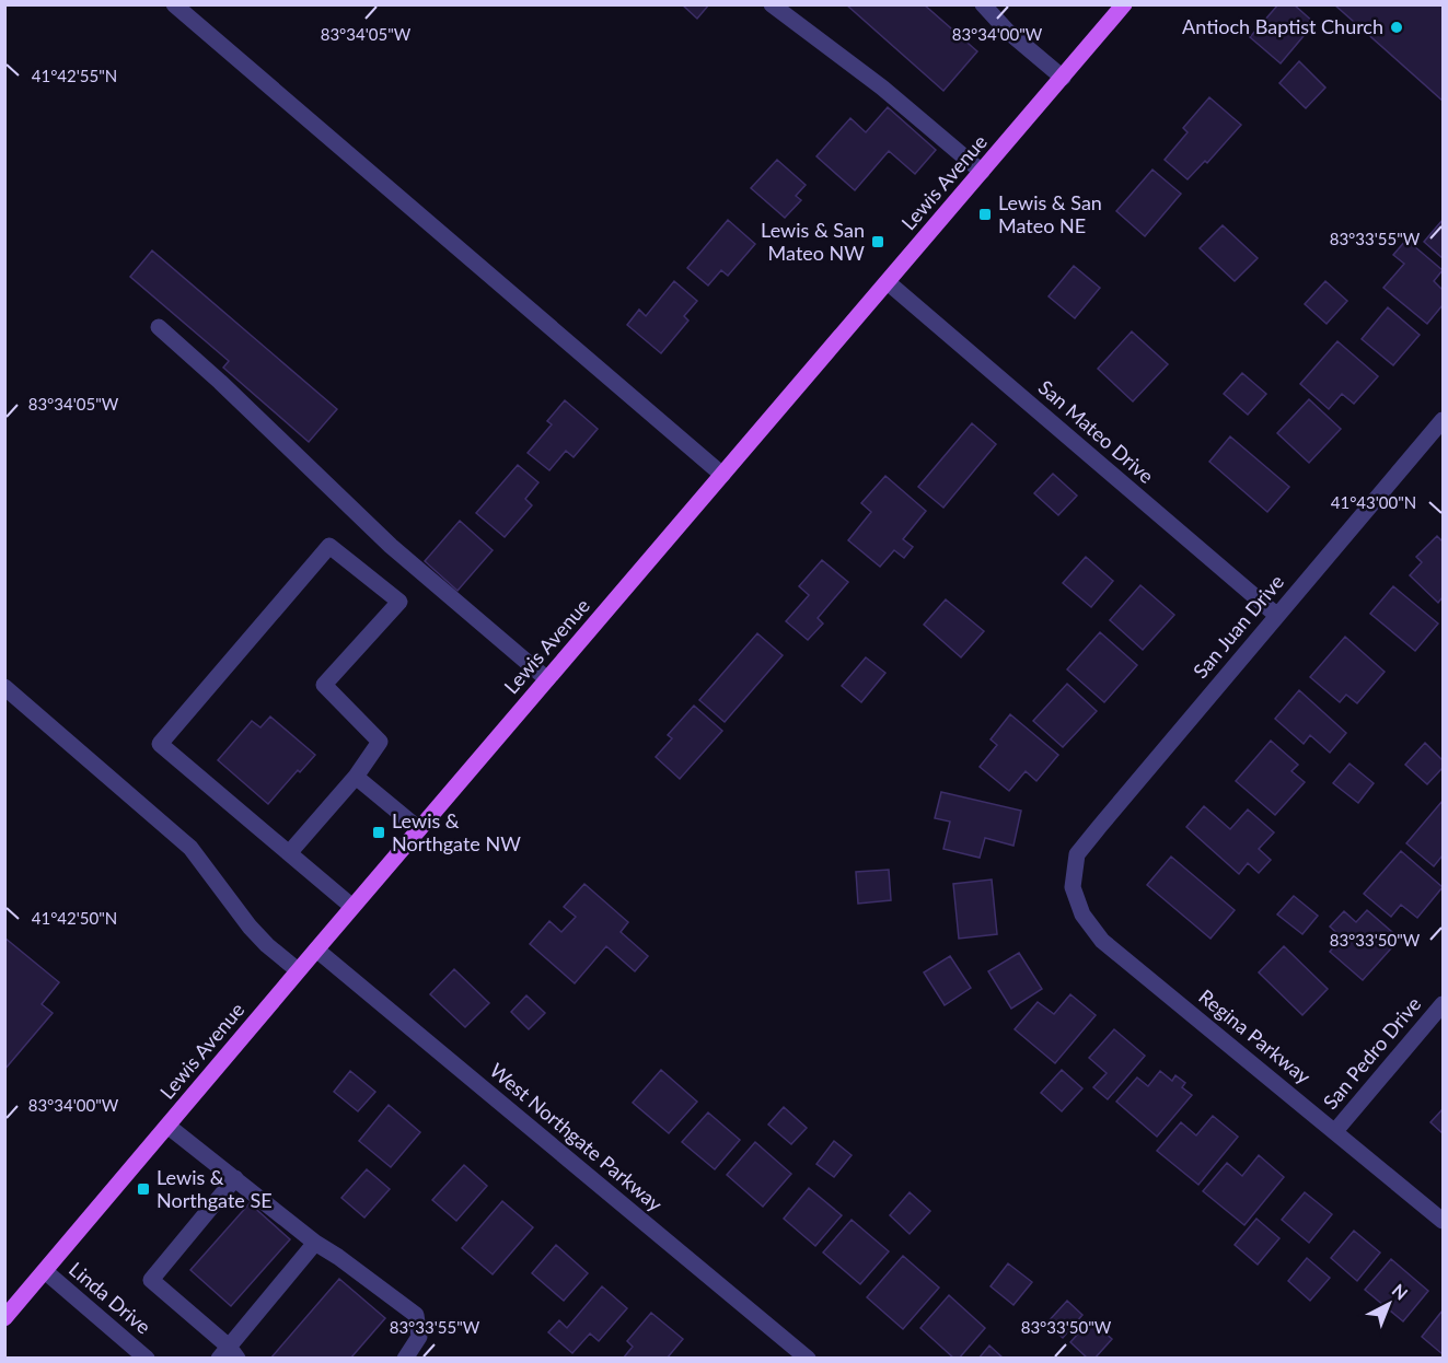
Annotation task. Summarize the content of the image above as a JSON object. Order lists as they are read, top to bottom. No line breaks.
{"streets":{"main road":["Lewis Avenue"],"street":["San Mateo Drive","San Juan Drive","Regina Parkway","San Pedro Drive","West Northgate Parkway","Linda Drive"]},"crossings":[["Lewis Avenue","San Mateo Drive"],["Lewis Avenue","West Northgate Parkway"],["Lewis Avenue","Linda Drive"],["San Mateo Drive","San Juan Drive"],["San Juan Drive","Regina Parkway"],["Regina Parkway","San Pedro Drive"]],"places":{"other":["Antioch Baptist Church"],"transit":["Lewis & San Mateo NE","Lewis & San Mateo NW","Lewis & Northgate NW","Lewis & Northgate SE"]},"north":"top right","coordinates":["83°34'05\"W","83°34'00\"W","41°42'55\"N","83°33'55\"W","41°43'00\"N","41°42'50\"N","83°33'50\"W"]}
